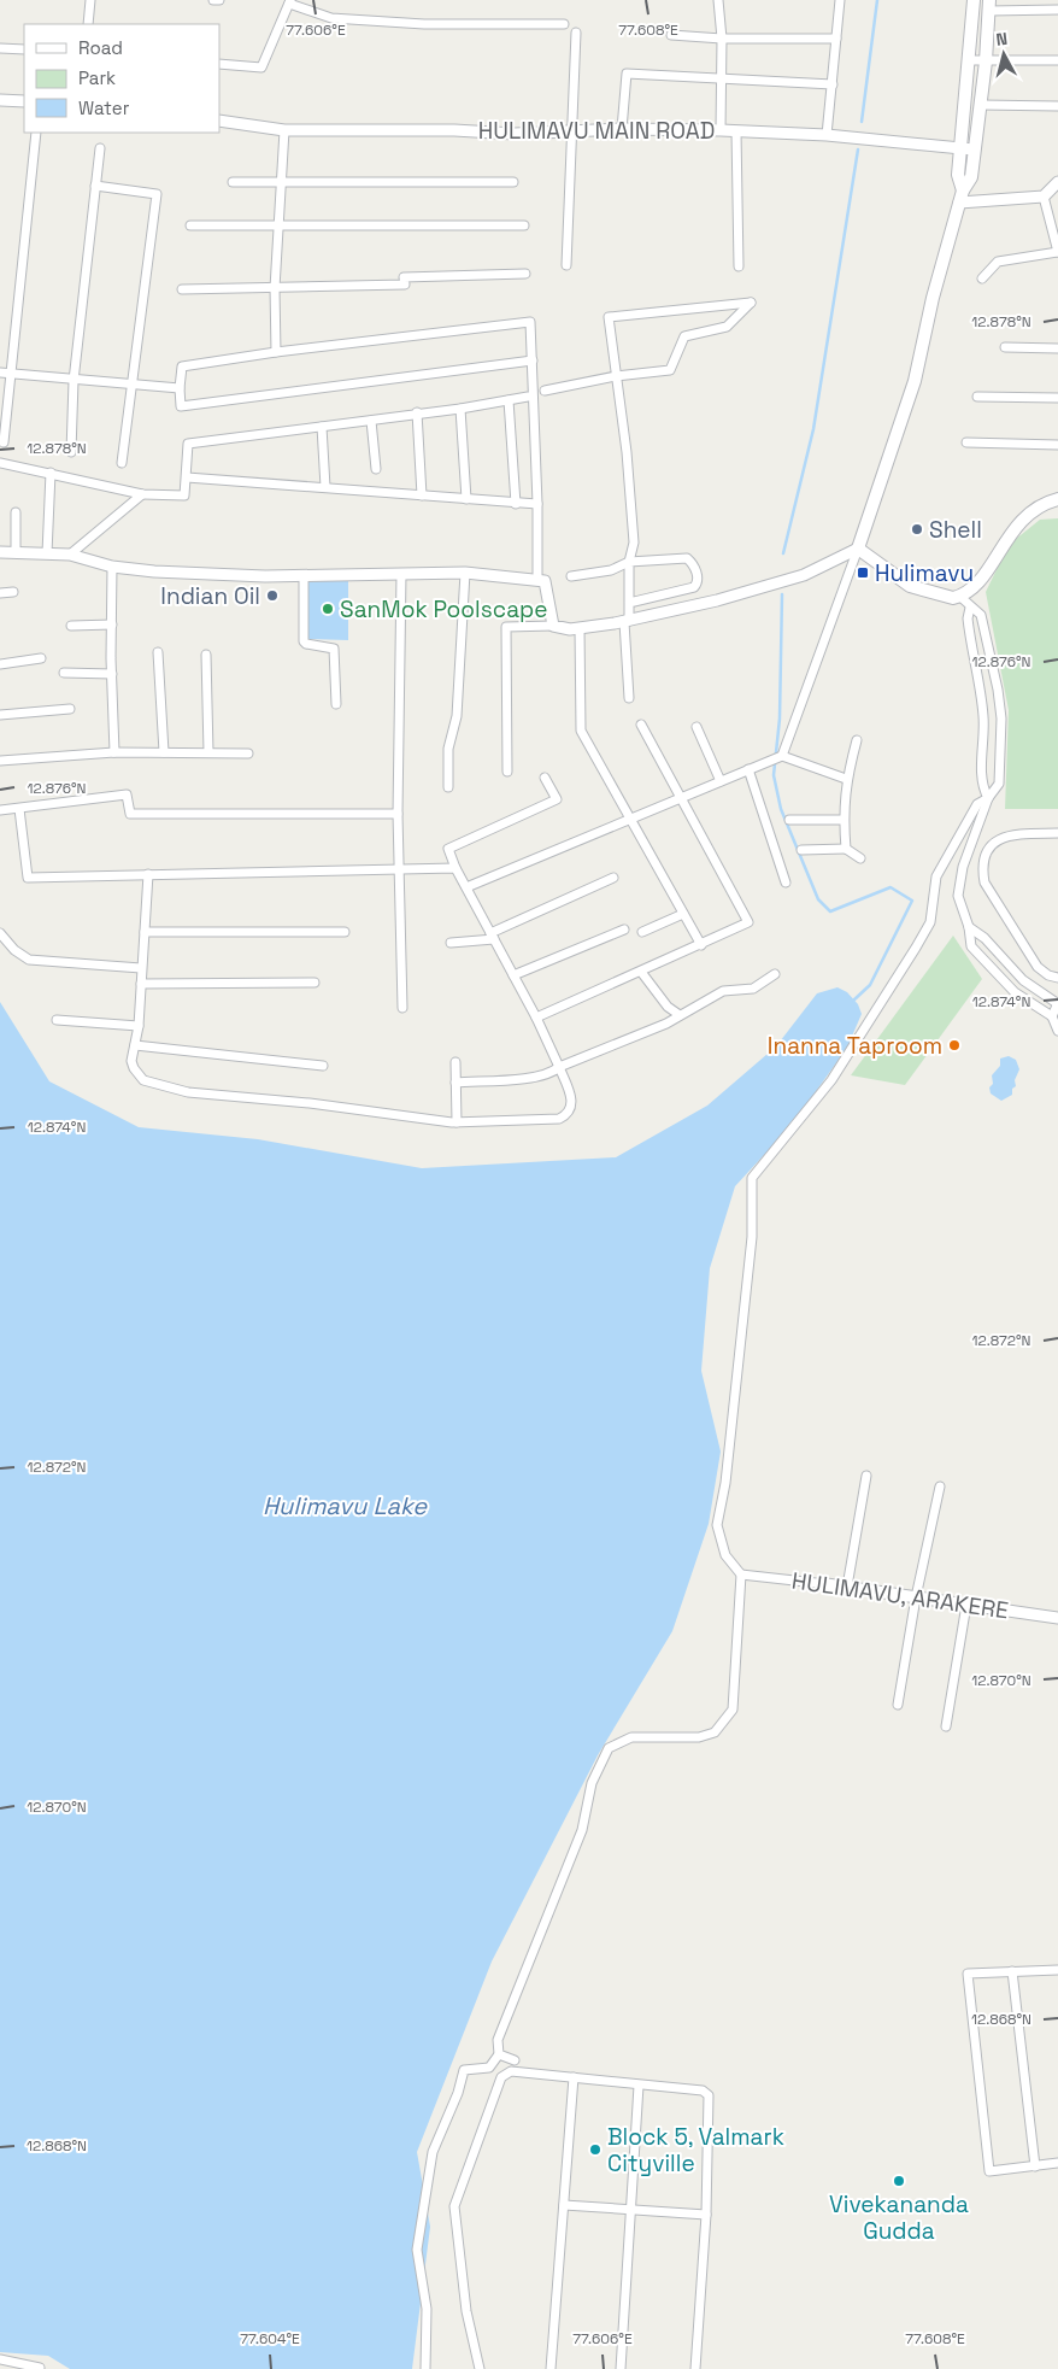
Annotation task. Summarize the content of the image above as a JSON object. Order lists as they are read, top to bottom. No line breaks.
{"streets":{"street":["HULIMAVU MAIN ROAD","HULIMAVU, ARAKERE"]},"water":["Hulimavu Lake"],"places":{"other":["Shell","Indian Oil","SanMok Poolscape","Inanna Taproom","Block 5, Valmark Cityville","Vivekananda Gudda"],"transit":["Hulimavu"]},"legend":["Road","Park","Water"],"north":"top","coordinates":["77.606°E","77.608°E","12.878°N","12.876°N","12.874°N","12.872°N","12.870°N","12.868°N","77.604°E"]}
